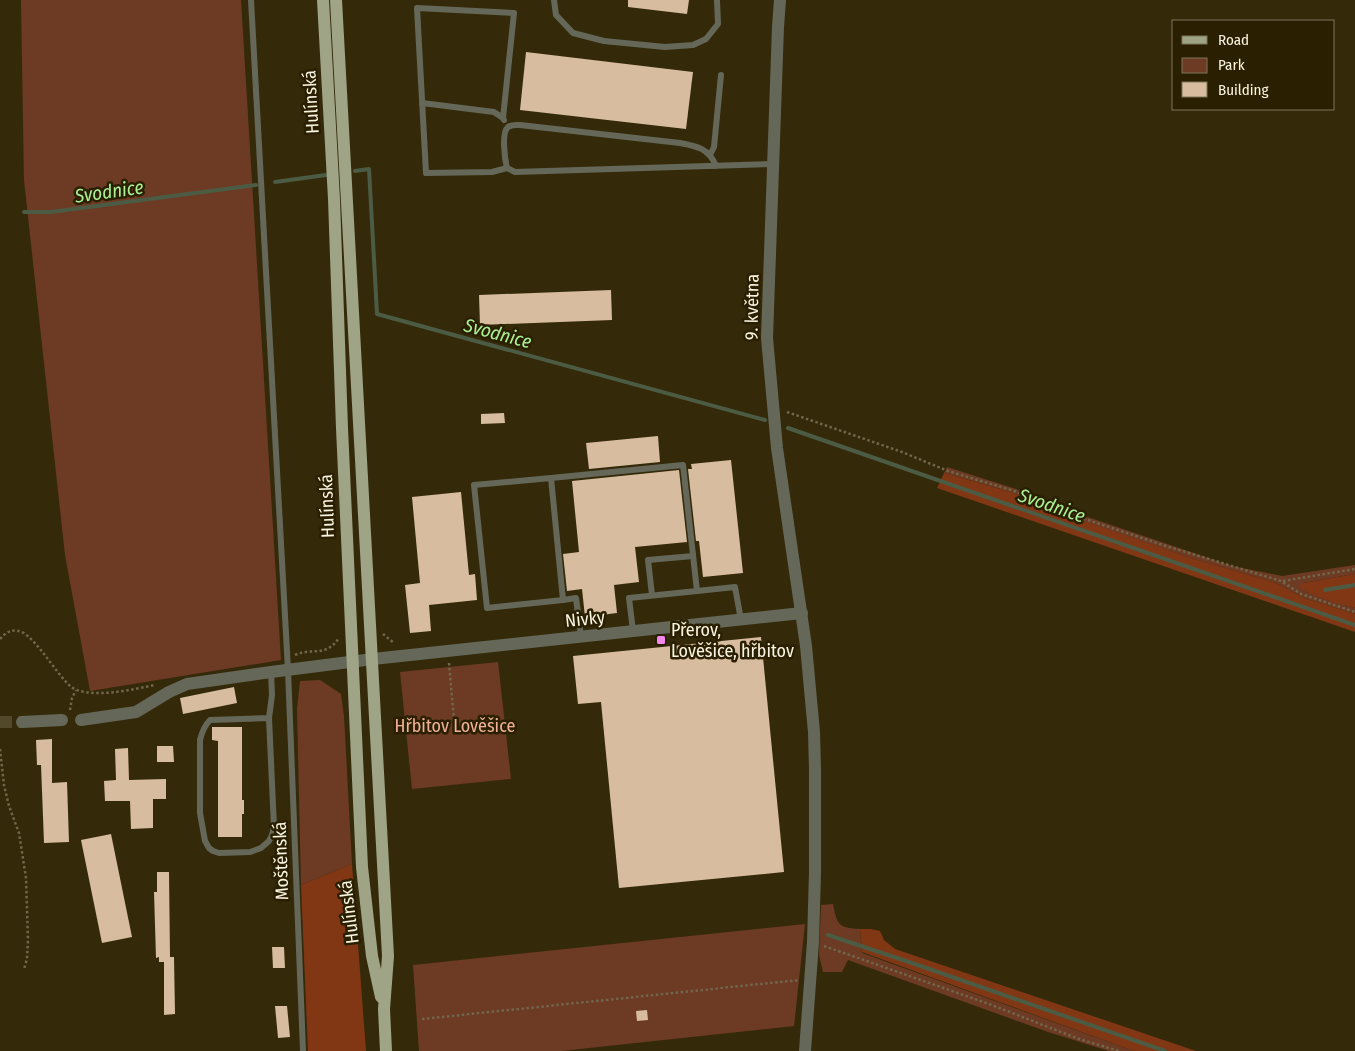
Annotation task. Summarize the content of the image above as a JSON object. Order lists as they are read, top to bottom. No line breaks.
{"streets":{"main road":["Hulínská"],"street":["9. května","Nivky"],"lane":["Moštěnská"]},"crossings":[["Hulínská","Nivky"],["9. května","Nivky"],["Nivky","Moštěnská"]],"water":["Svodnice"],"parks":["Hřbitov Lověšice"],"places":{"transit":["Přerov, Lověšice, hřbitov"]},"legend":["Road","Park","Building"]}
